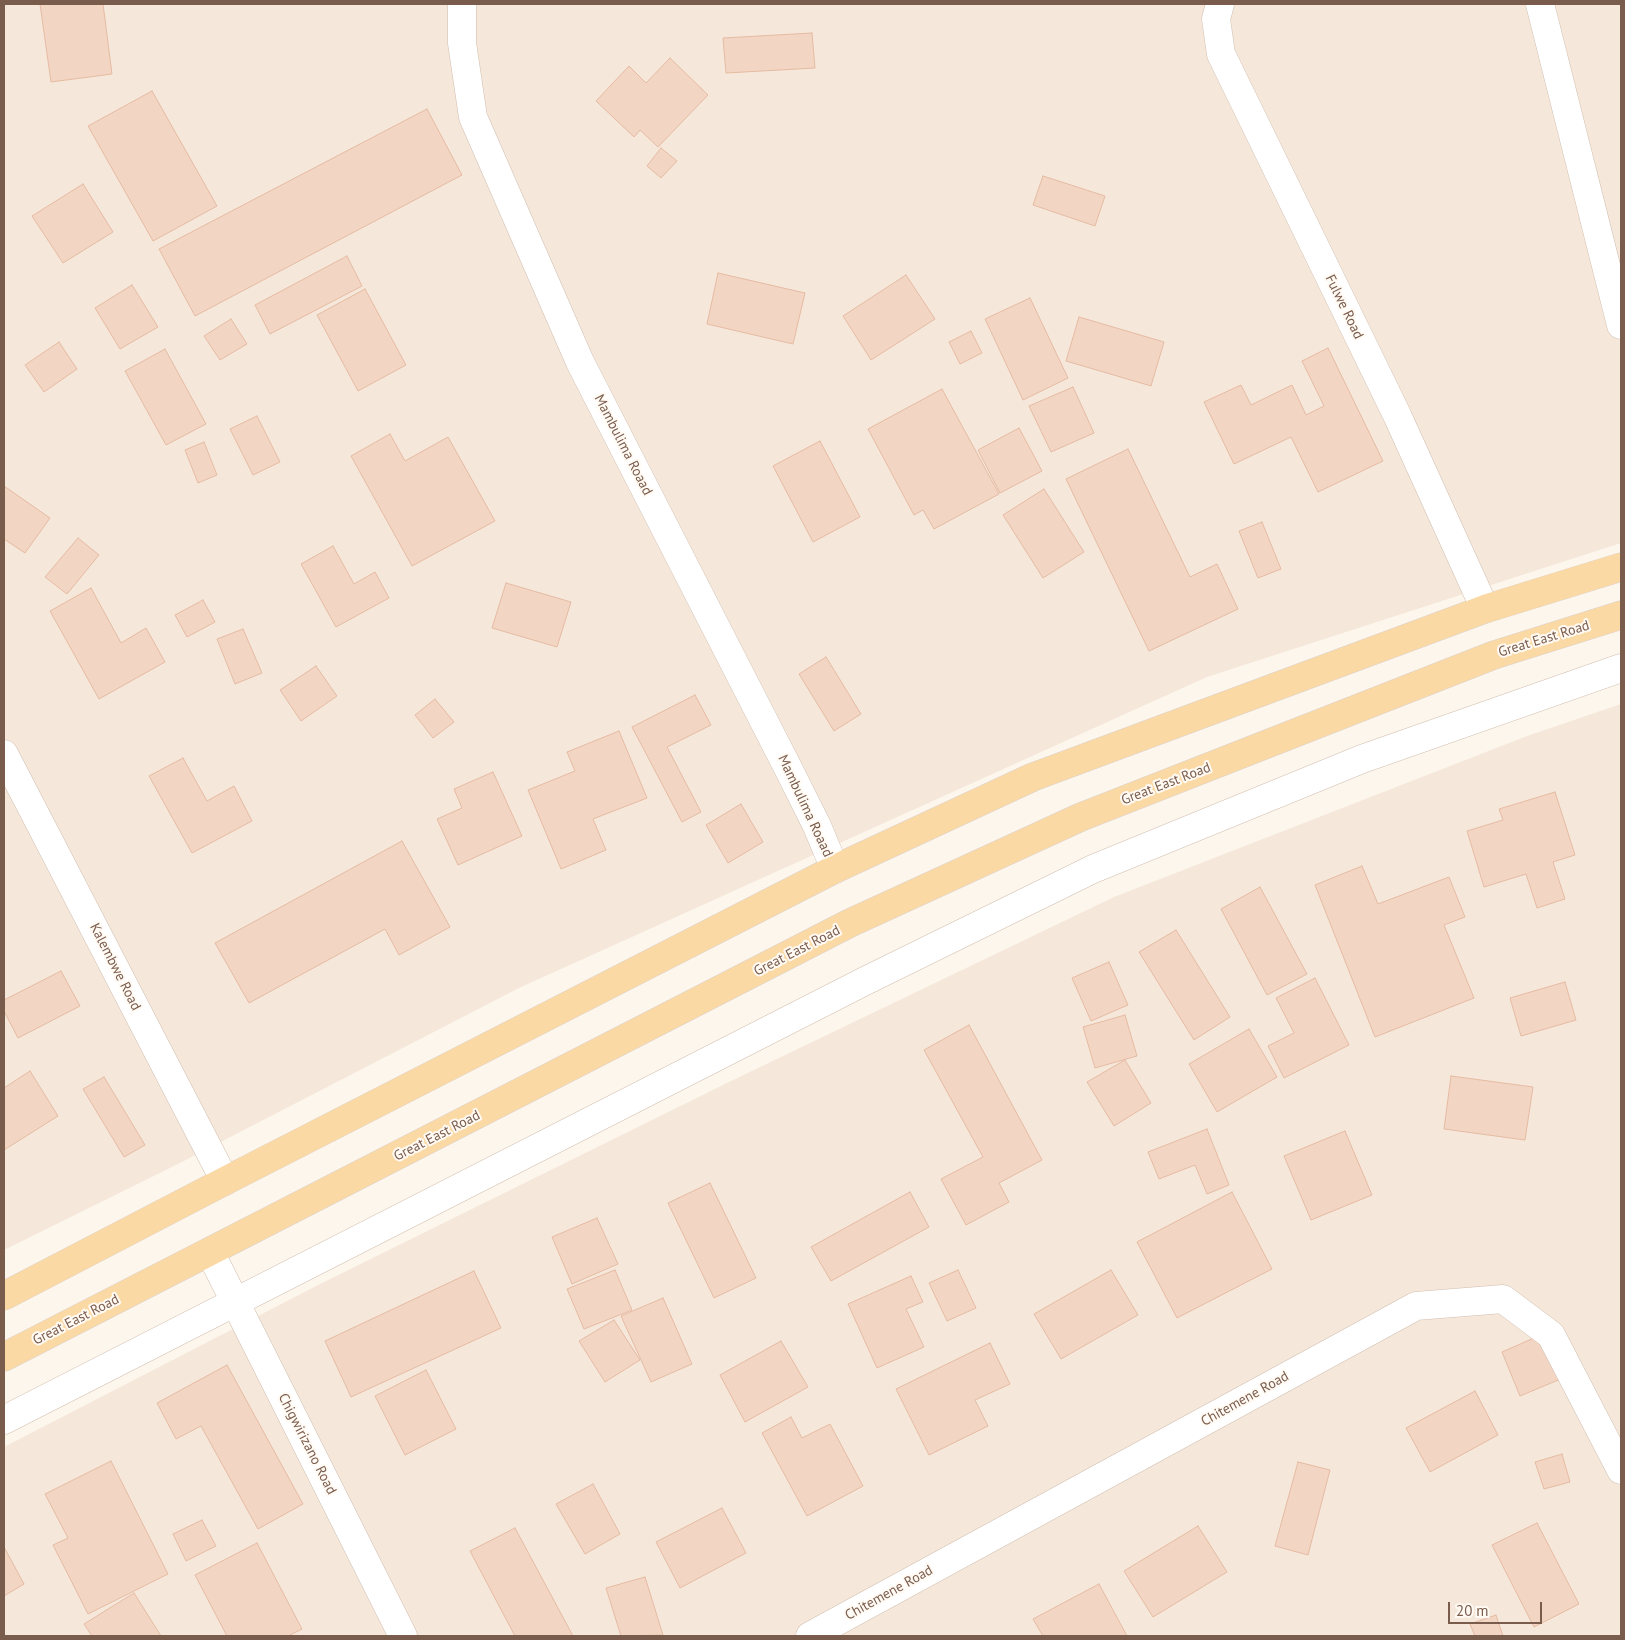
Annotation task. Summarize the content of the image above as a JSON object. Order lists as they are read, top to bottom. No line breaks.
{"streets":{"main road":["Great East Road"],"street":["Fulwe Road","Mambulima Roaad","Kalembwe Road","Chitemene Road","Chigwirizano Road"]},"crossings":[["Great East Road","Chigwirizano Road"]],"scale_bar":"20 m"}
